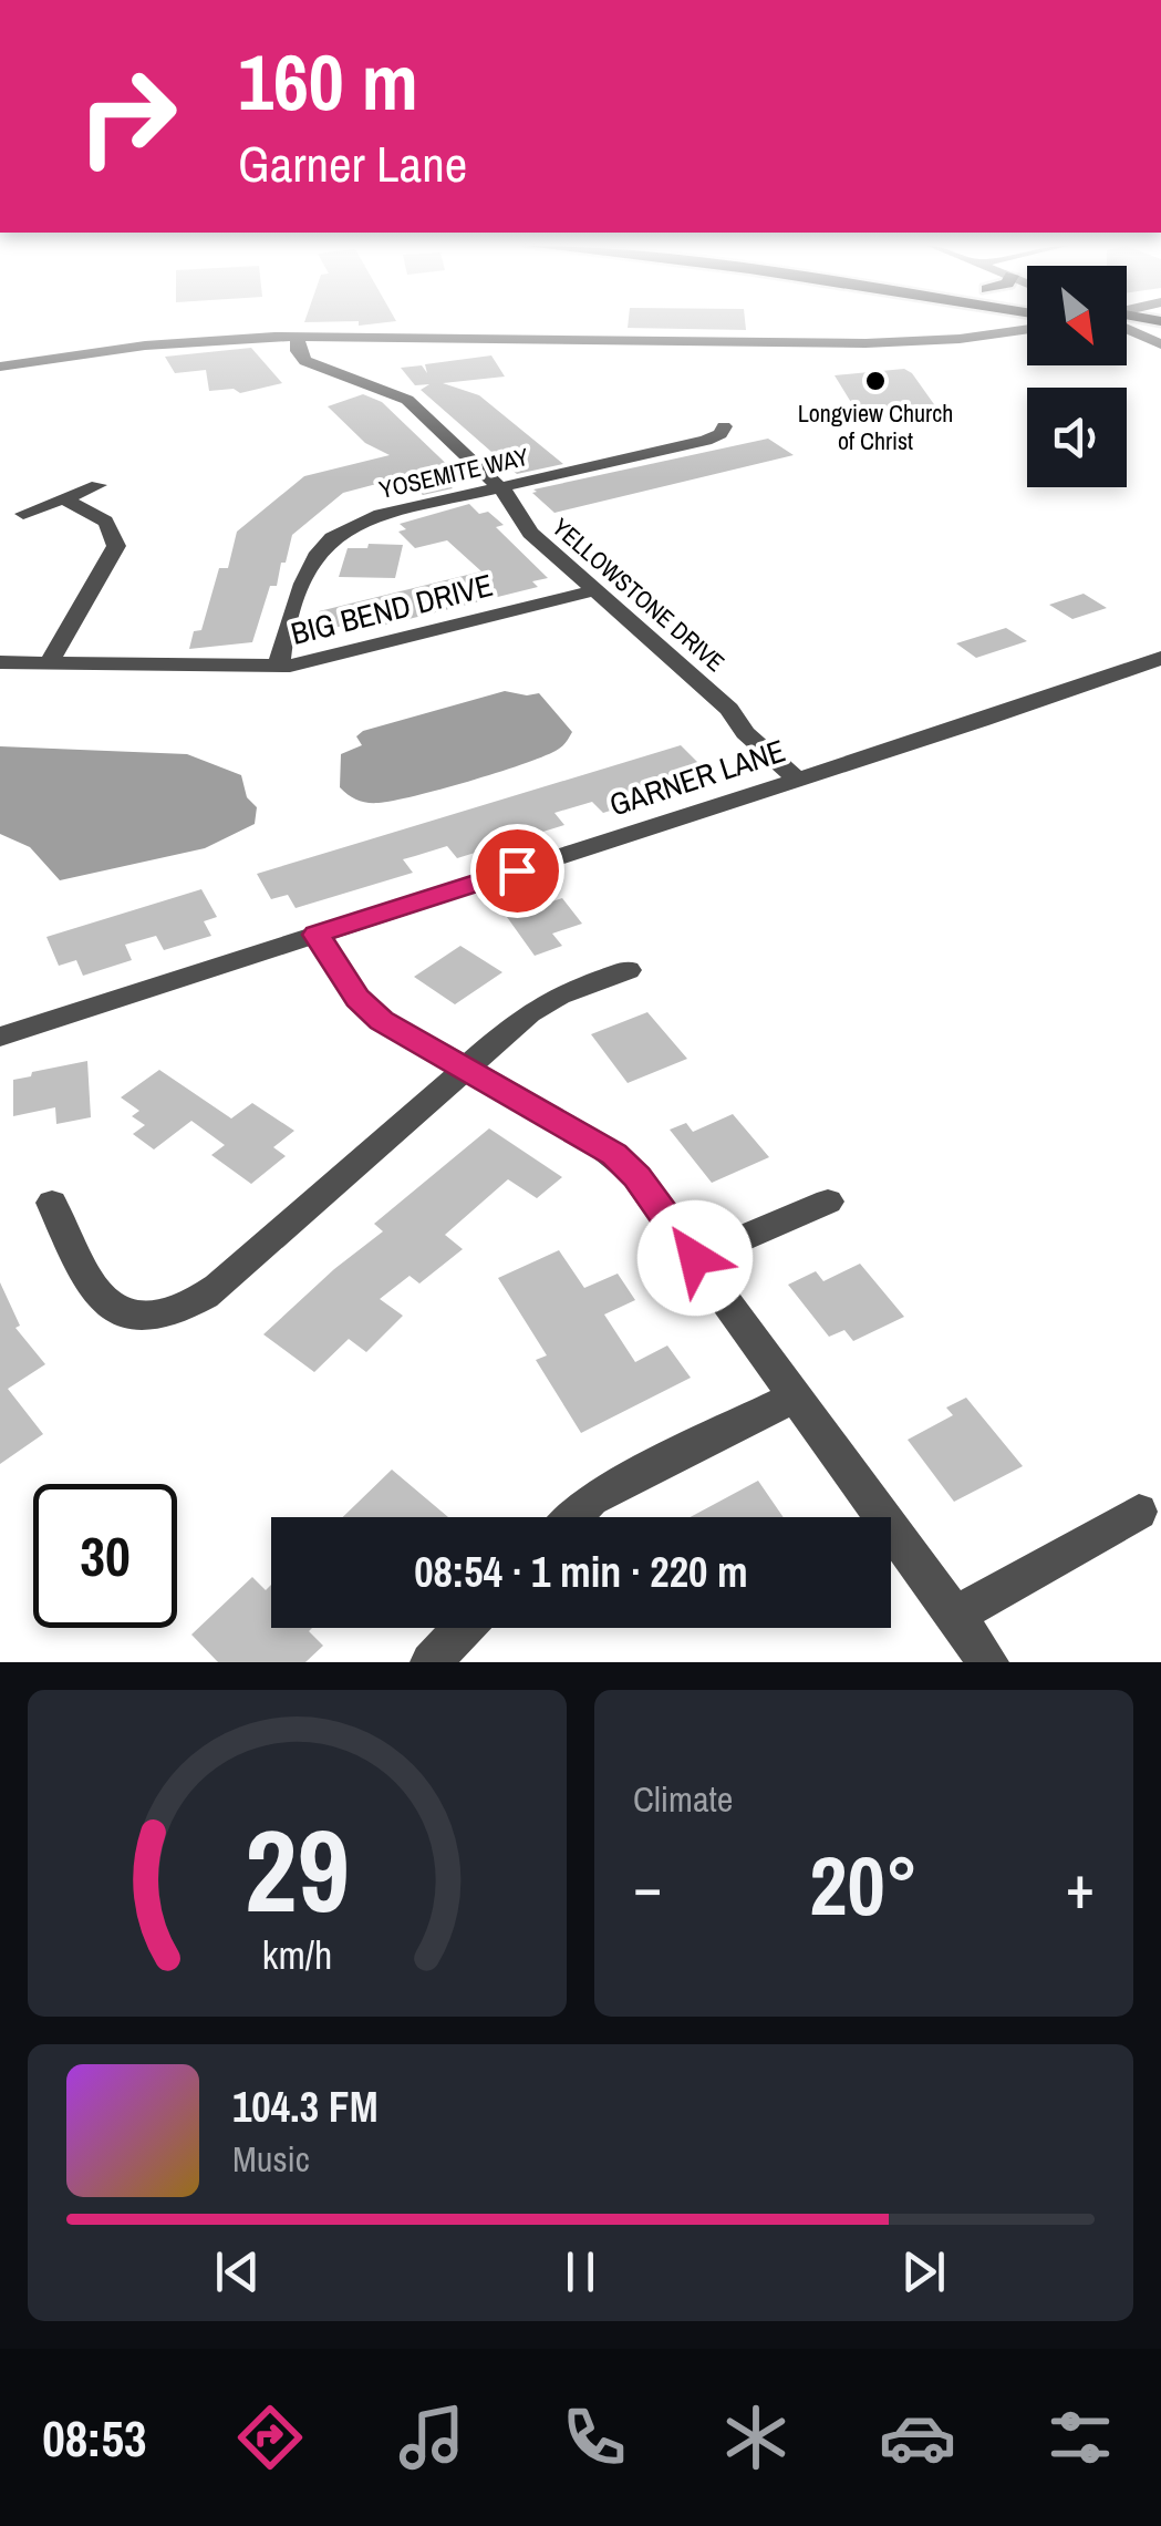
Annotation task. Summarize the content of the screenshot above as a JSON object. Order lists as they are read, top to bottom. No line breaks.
{"streets":{"street":["YOSEMITE WAY","YELLOWSTONE DRIVE","BIG BEND DRIVE","GARNER LANE"]},"crossings":[["YOSEMITE WAY","YELLOWSTONE DRIVE"],["YOSEMITE WAY","BIG BEND DRIVE"],["YELLOWSTONE DRIVE","BIG BEND DRIVE"],["YELLOWSTONE DRIVE","GARNER LANE"]],"places":["Longview Church of Christ"],"north":"bottom right","page":{"turn":["160 m","Garner Lane"],"limit":"30","trip":"08:54 · 1 min · 220 m","tile":"Climate","heat":["−","20°","+"],"song":["104.3 FM","Music"],"tabs":"08:53","gauge":["29","km/h"]}}
